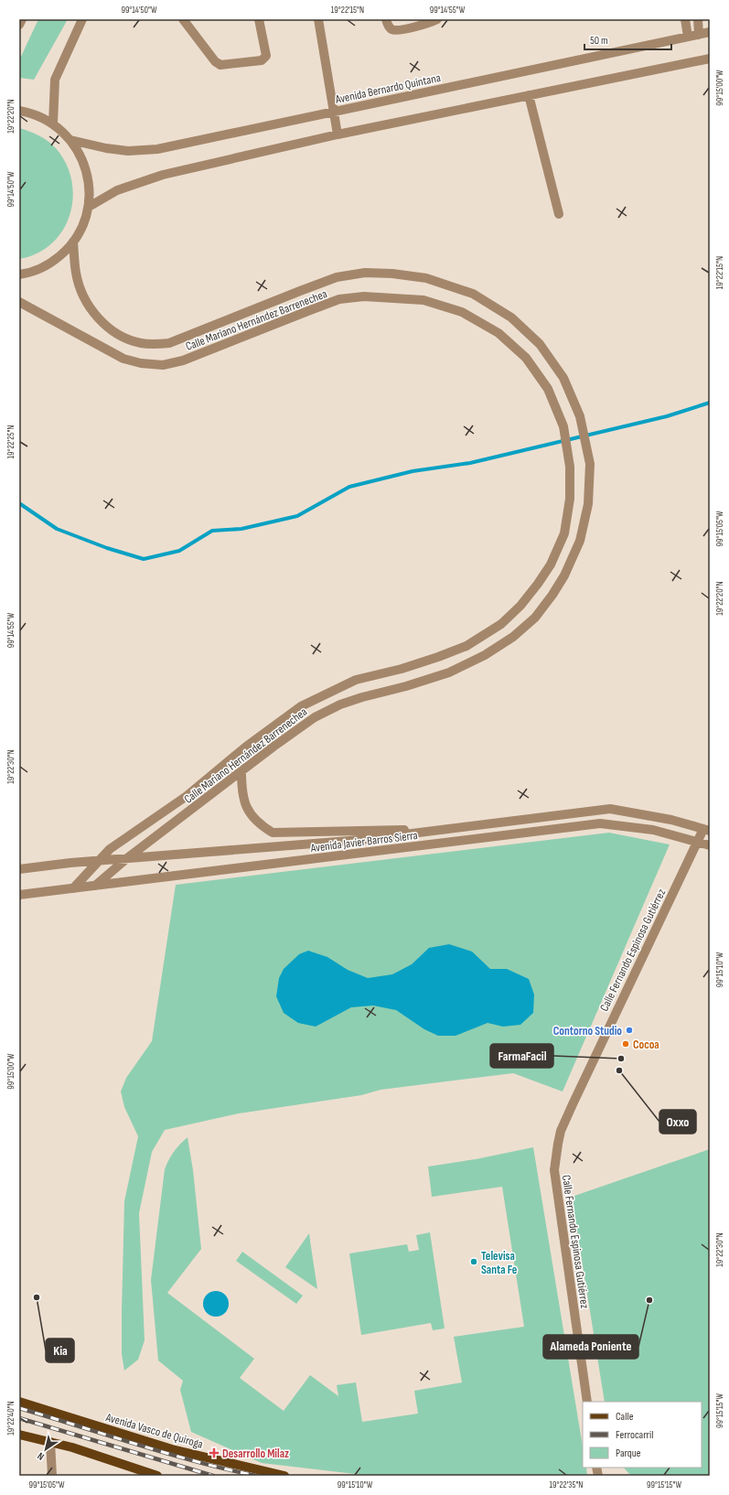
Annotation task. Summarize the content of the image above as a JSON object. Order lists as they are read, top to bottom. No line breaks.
{"streets":{"main road":["Avenida Vasco de Quiroga"],"street":["Avenida Bernardo Quintana","Calle Mariano Hernández Barrenechea","Avenida Javier Barros Sierra","Calle Fernando Espinosa Gutiérrez"]},"crossings":[["Calle Mariano Hernández Barrenechea","Avenida Javier Barros Sierra"],["Avenida Javier Barros Sierra","Calle Fernando Espinosa Gutiérrez"]],"places":{"other":["Contorno Studio","Cocoa","FarmaFacil","Oxxo","Televisa Santa Fe","Kia","Alameda Poniente"],"health":["Desarrollo Milaz"]},"legend":["Calle","Ferrocarril","Parque"],"scale_bar":"50 m","north":"bottom left","coordinates":["99°14'50\"W","19°22'15\"N","99°14'55\"W","99°15'00\"W","19°22'20\"N","19°22'25\"N","99°15'05\"W","19°22'30\"N","99°15'10\"W","99°15'15\"W","19°22'40\"N","19°22'35\"N"]}
